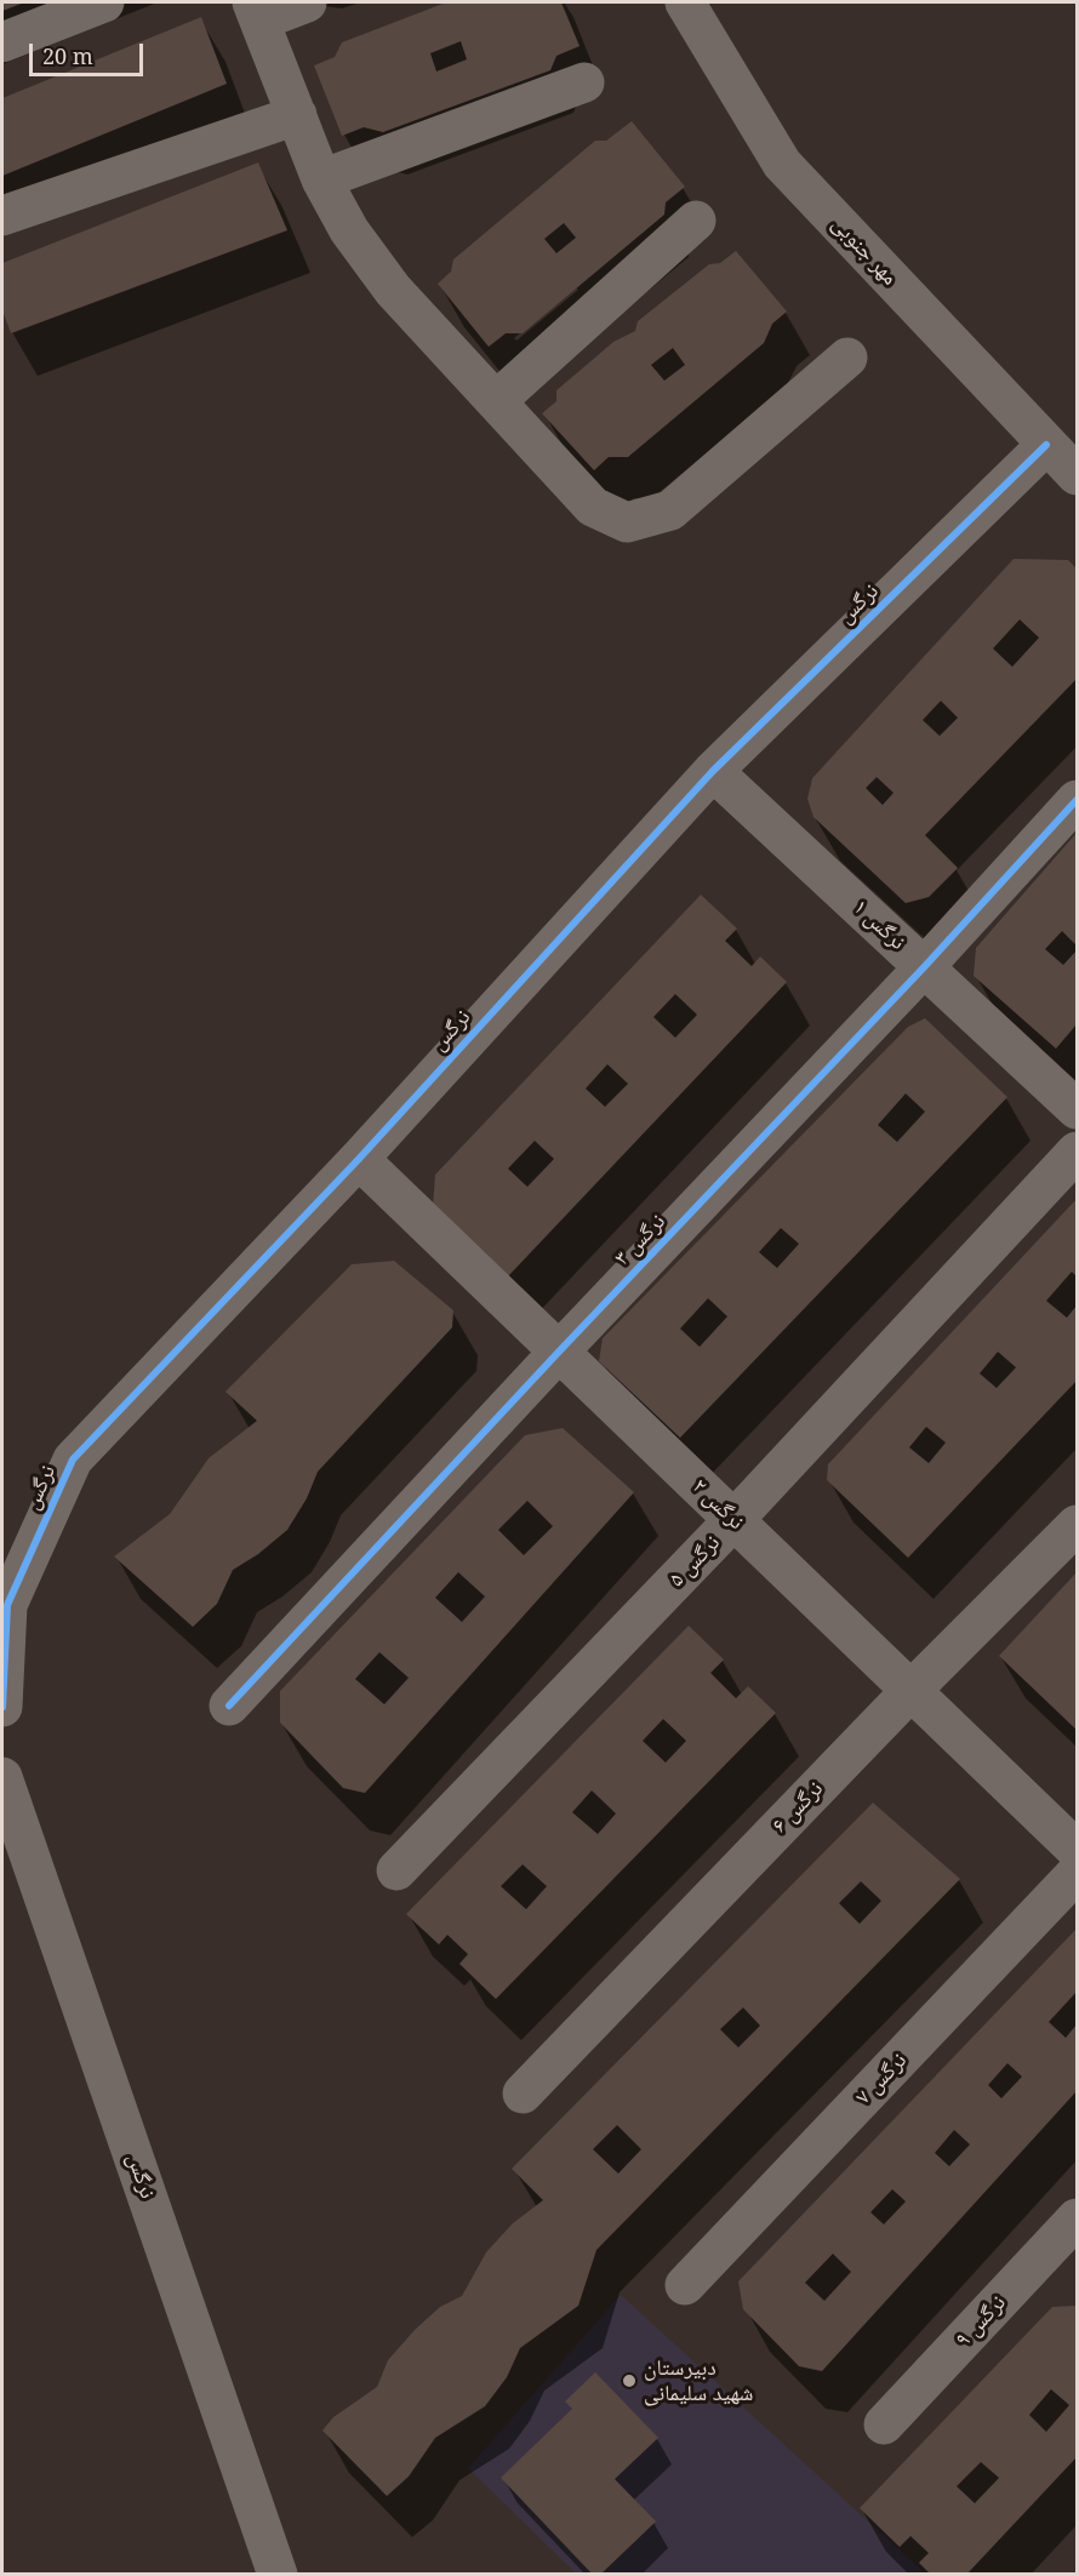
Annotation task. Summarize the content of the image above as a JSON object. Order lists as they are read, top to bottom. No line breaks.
{"streets":{"street":["مهر جنوبی","نرگس","نرگس ۱","نرگس ۳","نرگس ۲","نرگس ۵","نرگس ۶","نرگس ۷","نرگس ۹"]},"crossings":[["مهر جنوبی","نرگس"],["نرگس","نرگس ۱"],["نرگس","نرگس ۲"],["نرگس ۱","نرگس ۳"],["نرگس ۳","نرگس ۲"],["نرگس ۲","نرگس ۵"],["نرگس ۲","نرگس ۶"]],"places":["دبیرستان شهید سلیمانی"],"scale_bar":"20 m"}
